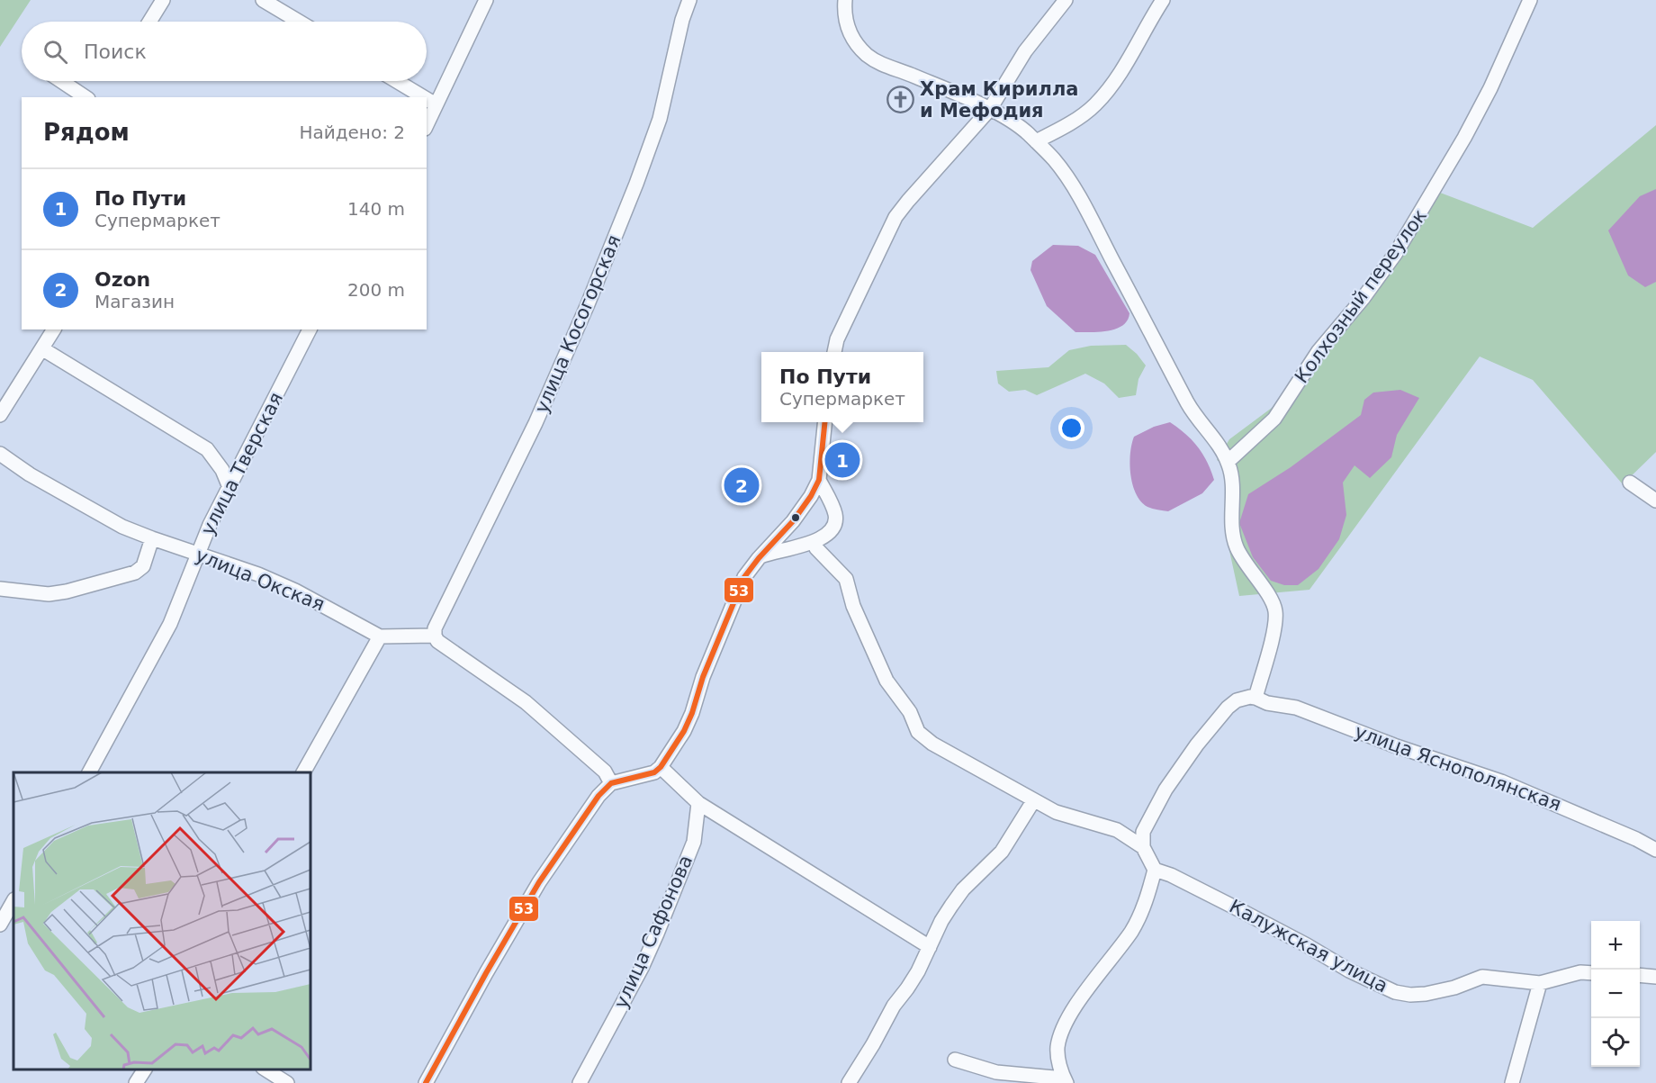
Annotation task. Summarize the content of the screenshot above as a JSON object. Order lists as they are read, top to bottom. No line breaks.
{"streets":{"street":["Колхозный переулок","улица Косогорская","улица Тверская","улица Окская","улица Яснополянская","улица Сафонова","Калужская улица"]},"crossings":[["улица Косогорская","улица Окская"],["улица Тверская","улица Окская"]],"places":{"church":["Храм Кирилла и Мефодия"]},"lines":["transit line 53"],"page":{"search":"Поиск","heading":["Рядом","Найдено: 2"],"list":[{"mark":"1","name":"По Пути","note":"Супермаркет","value":"140 m"},{"mark":"2","name":"Ozon","note":"Магазин","value":"200 m"}],"popup":["По Пути","Супермаркет"],"pins":["1","2"],"map_buttons":["+","−"]}}
